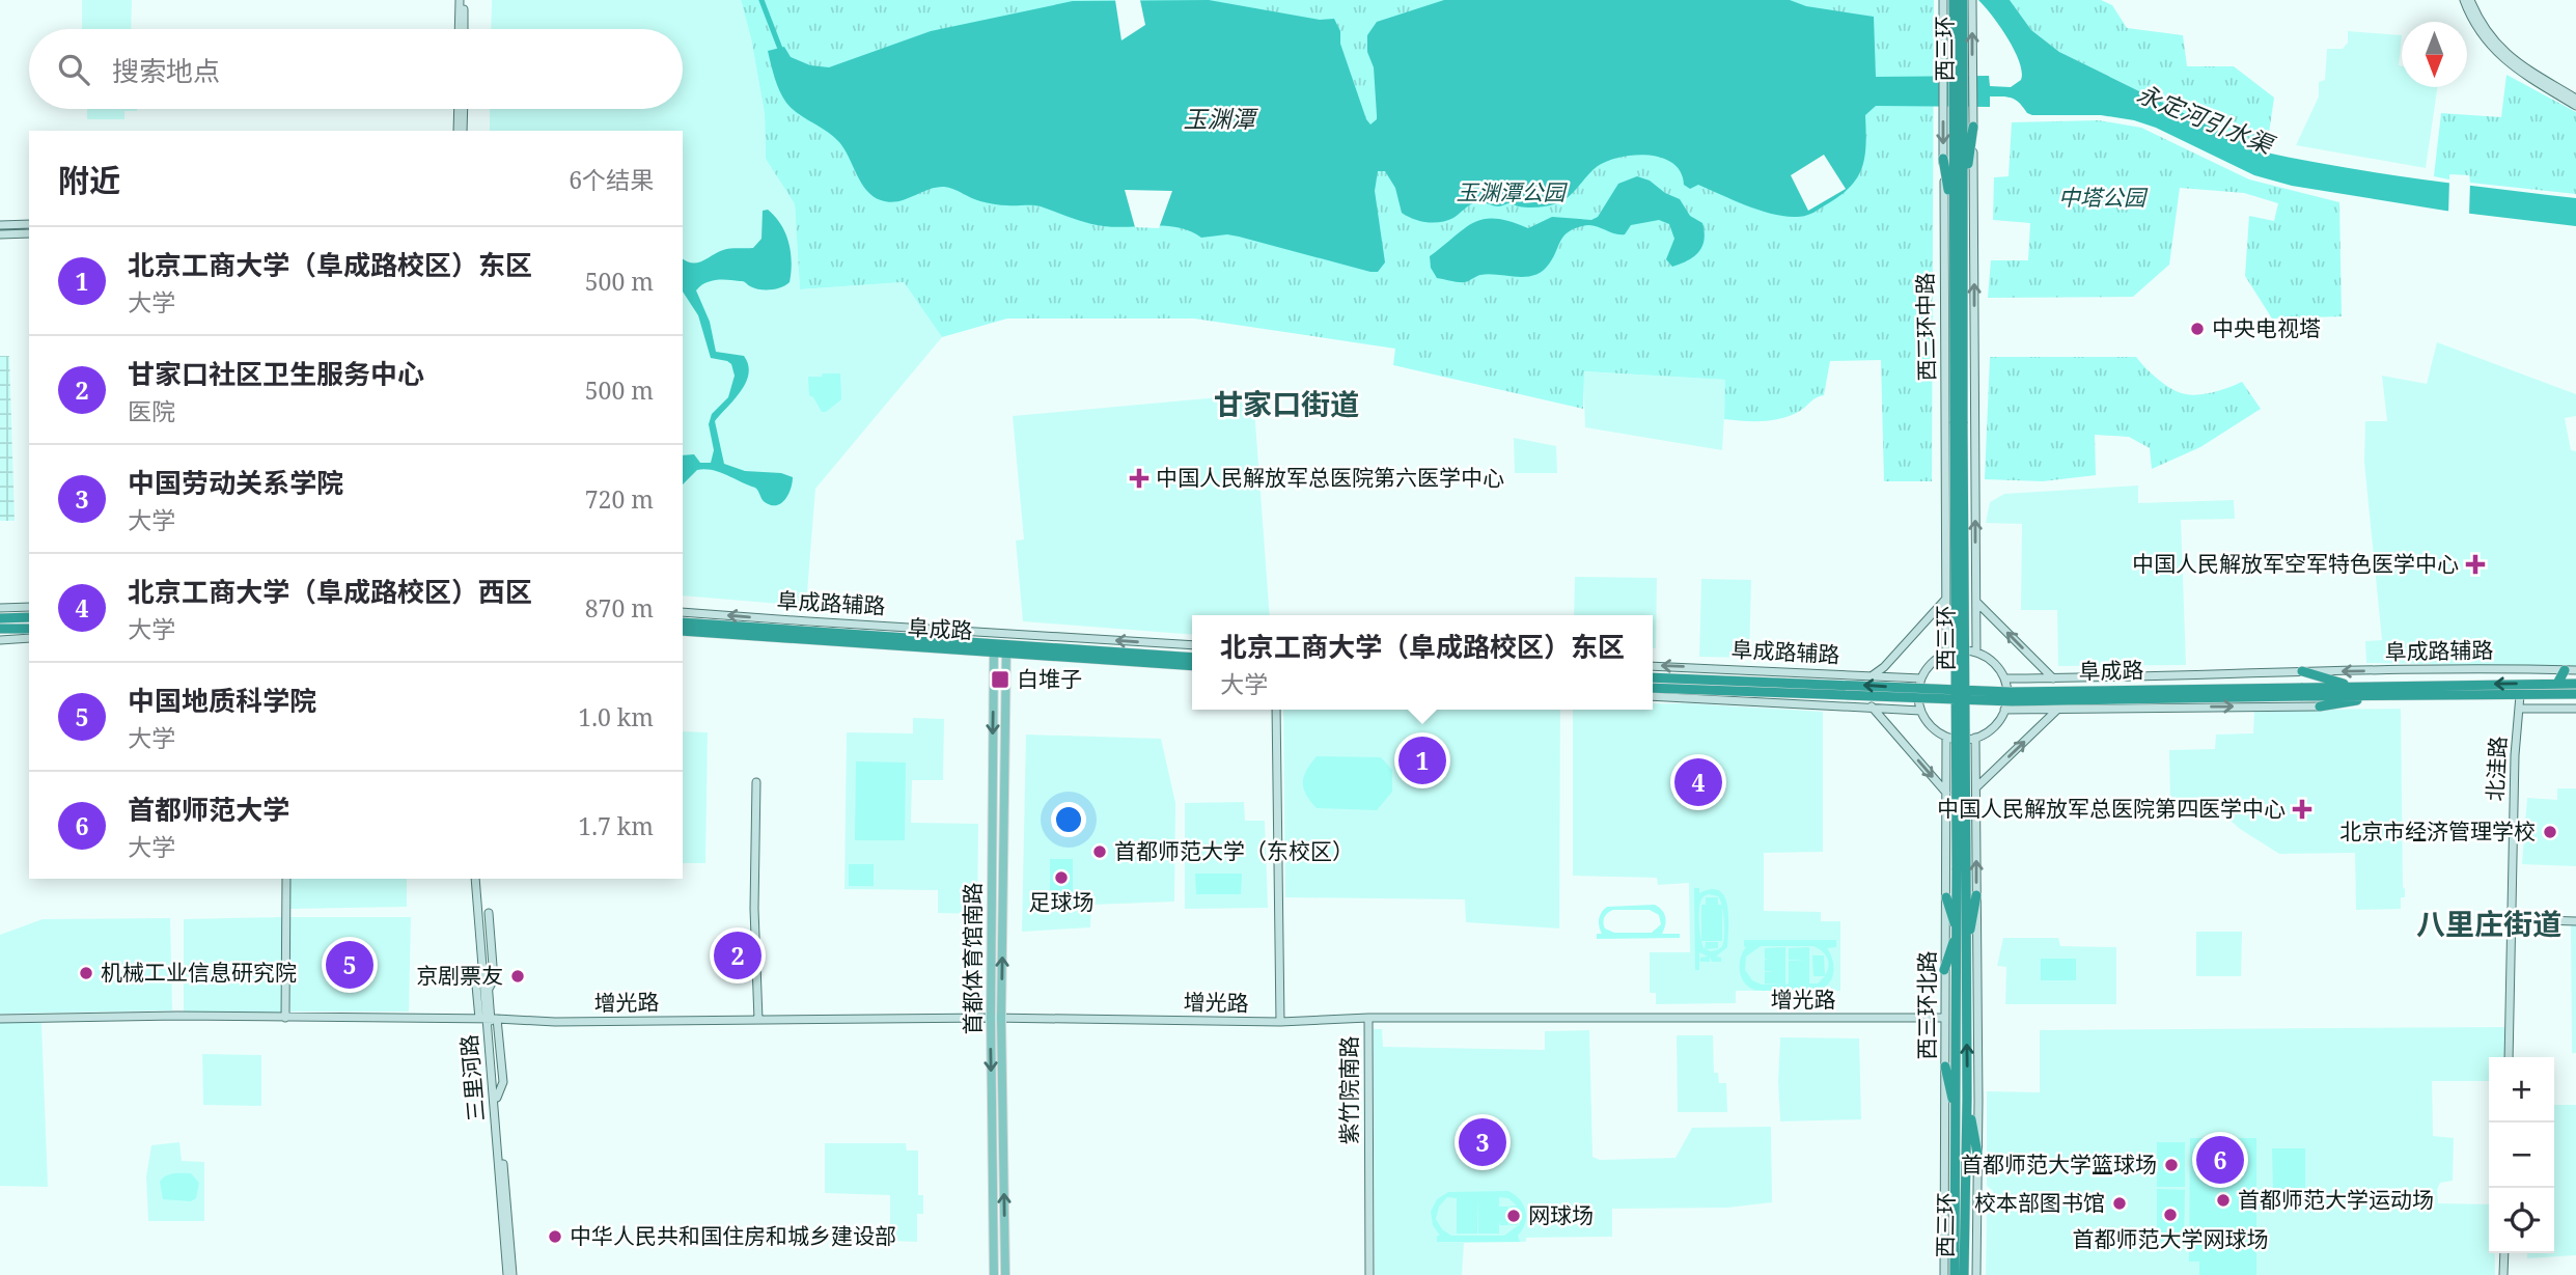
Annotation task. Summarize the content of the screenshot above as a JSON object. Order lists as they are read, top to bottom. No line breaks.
{"streets":{"highway":["西三环","阜成路"],"main road":["首都体育馆南路"],"street":["西三环中路","阜成路辅路","北洼路","增光路","西三环北路","三里河路","紫竹院南路"]},"crossings":[["西三环","西三环中路"],["西三环中路","阜成路辅路"],["西三环中路","阜成路"],["西三环中路","西三环北路"],["阜成路辅路","阜成路"],["阜成路辅路","西三环北路"],["阜成路","北洼路"],["阜成路","首都体育馆南路"],["阜成路","西三环北路"],["首都体育馆南路","增光路"],["增光路","西三环北路"],["增光路","三里河路"],["增光路","紫竹院南路"]],"one_way":["阜成路辅路"],"districts":["甘家口街道","八里庄街道"],"water":["玉渊潭","永定河引水渠"],"parks":["玉渊潭公园","中塔公园"],"places":{"other":["中央电视塔","北京市经济管理学校","首都师范大学（东校区）","足球场","机械工业信息研究院","京剧票友","首都师范大学篮球场","首都师范大学运动场","校本部图书馆","首都师范大学网球场","网球场","中华人民共和国住房和城乡建设部"],"health":["中国人民解放军总医院第六医学中心","中国人民解放军空军特色医学中心","中国人民解放军总医院第四医学中心"],"transit":["白堆子"]},"north":"bottom","page":{"search":"搜索地点","heading":["附近","6个结果"],"list":[{"mark":"1","name":"北京工商大学（阜成路校区）东区","note":"大学","value":"500 m"},{"mark":"2","name":"甘家口社区卫生服务中心","note":"医院","value":"500 m"},{"mark":"3","name":"中国劳动关系学院","note":"大学","value":"720 m"},{"mark":"4","name":"北京工商大学（阜成路校区）西区","note":"大学","value":"870 m"},{"mark":"5","name":"中国地质科学院","note":"大学","value":"1.0 km"},{"mark":"6","name":"首都师范大学","note":"大学","value":"1.7 km"}],"popup":["北京工商大学（阜成路校区）东区","大学"],"pins":["1","4","2","5","3","6"],"map_buttons":["+","−"]}}
